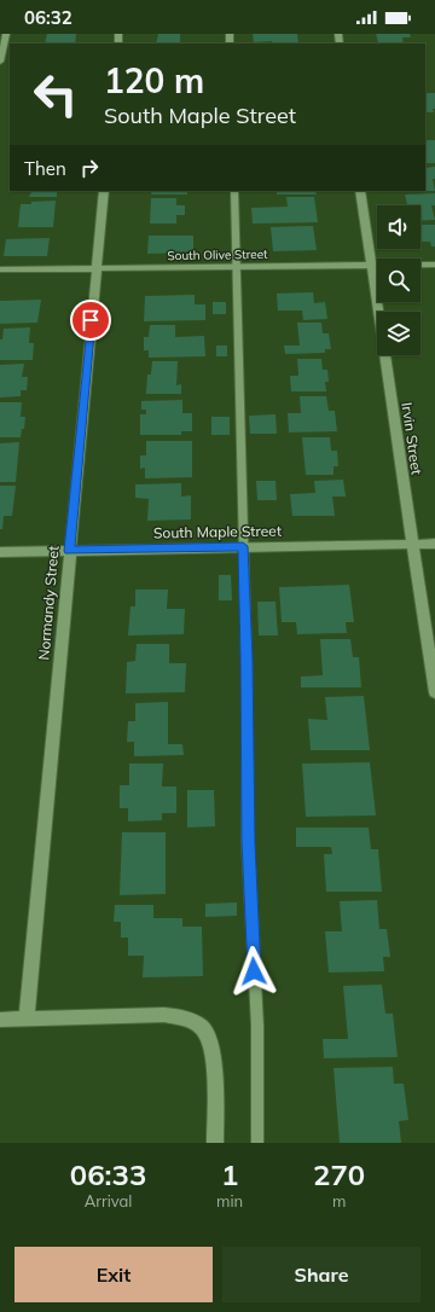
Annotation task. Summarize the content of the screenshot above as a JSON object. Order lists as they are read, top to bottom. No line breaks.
{"streets":{"street":["South Olive Street","Irvin Street","South Maple Street","Normandy Street"]},"crossings":[["South Olive Street","Irvin Street"],["South Olive Street","Normandy Street"],["Irvin Street","South Maple Street"],["South Maple Street","Normandy Street"]],"page":{"status":"06:32","turn":["120 m","South Maple Street"],"then":"Then","eta":["06:33","Arrival","1","min","270","m"],"buttons":["Exit","Share"]}}
